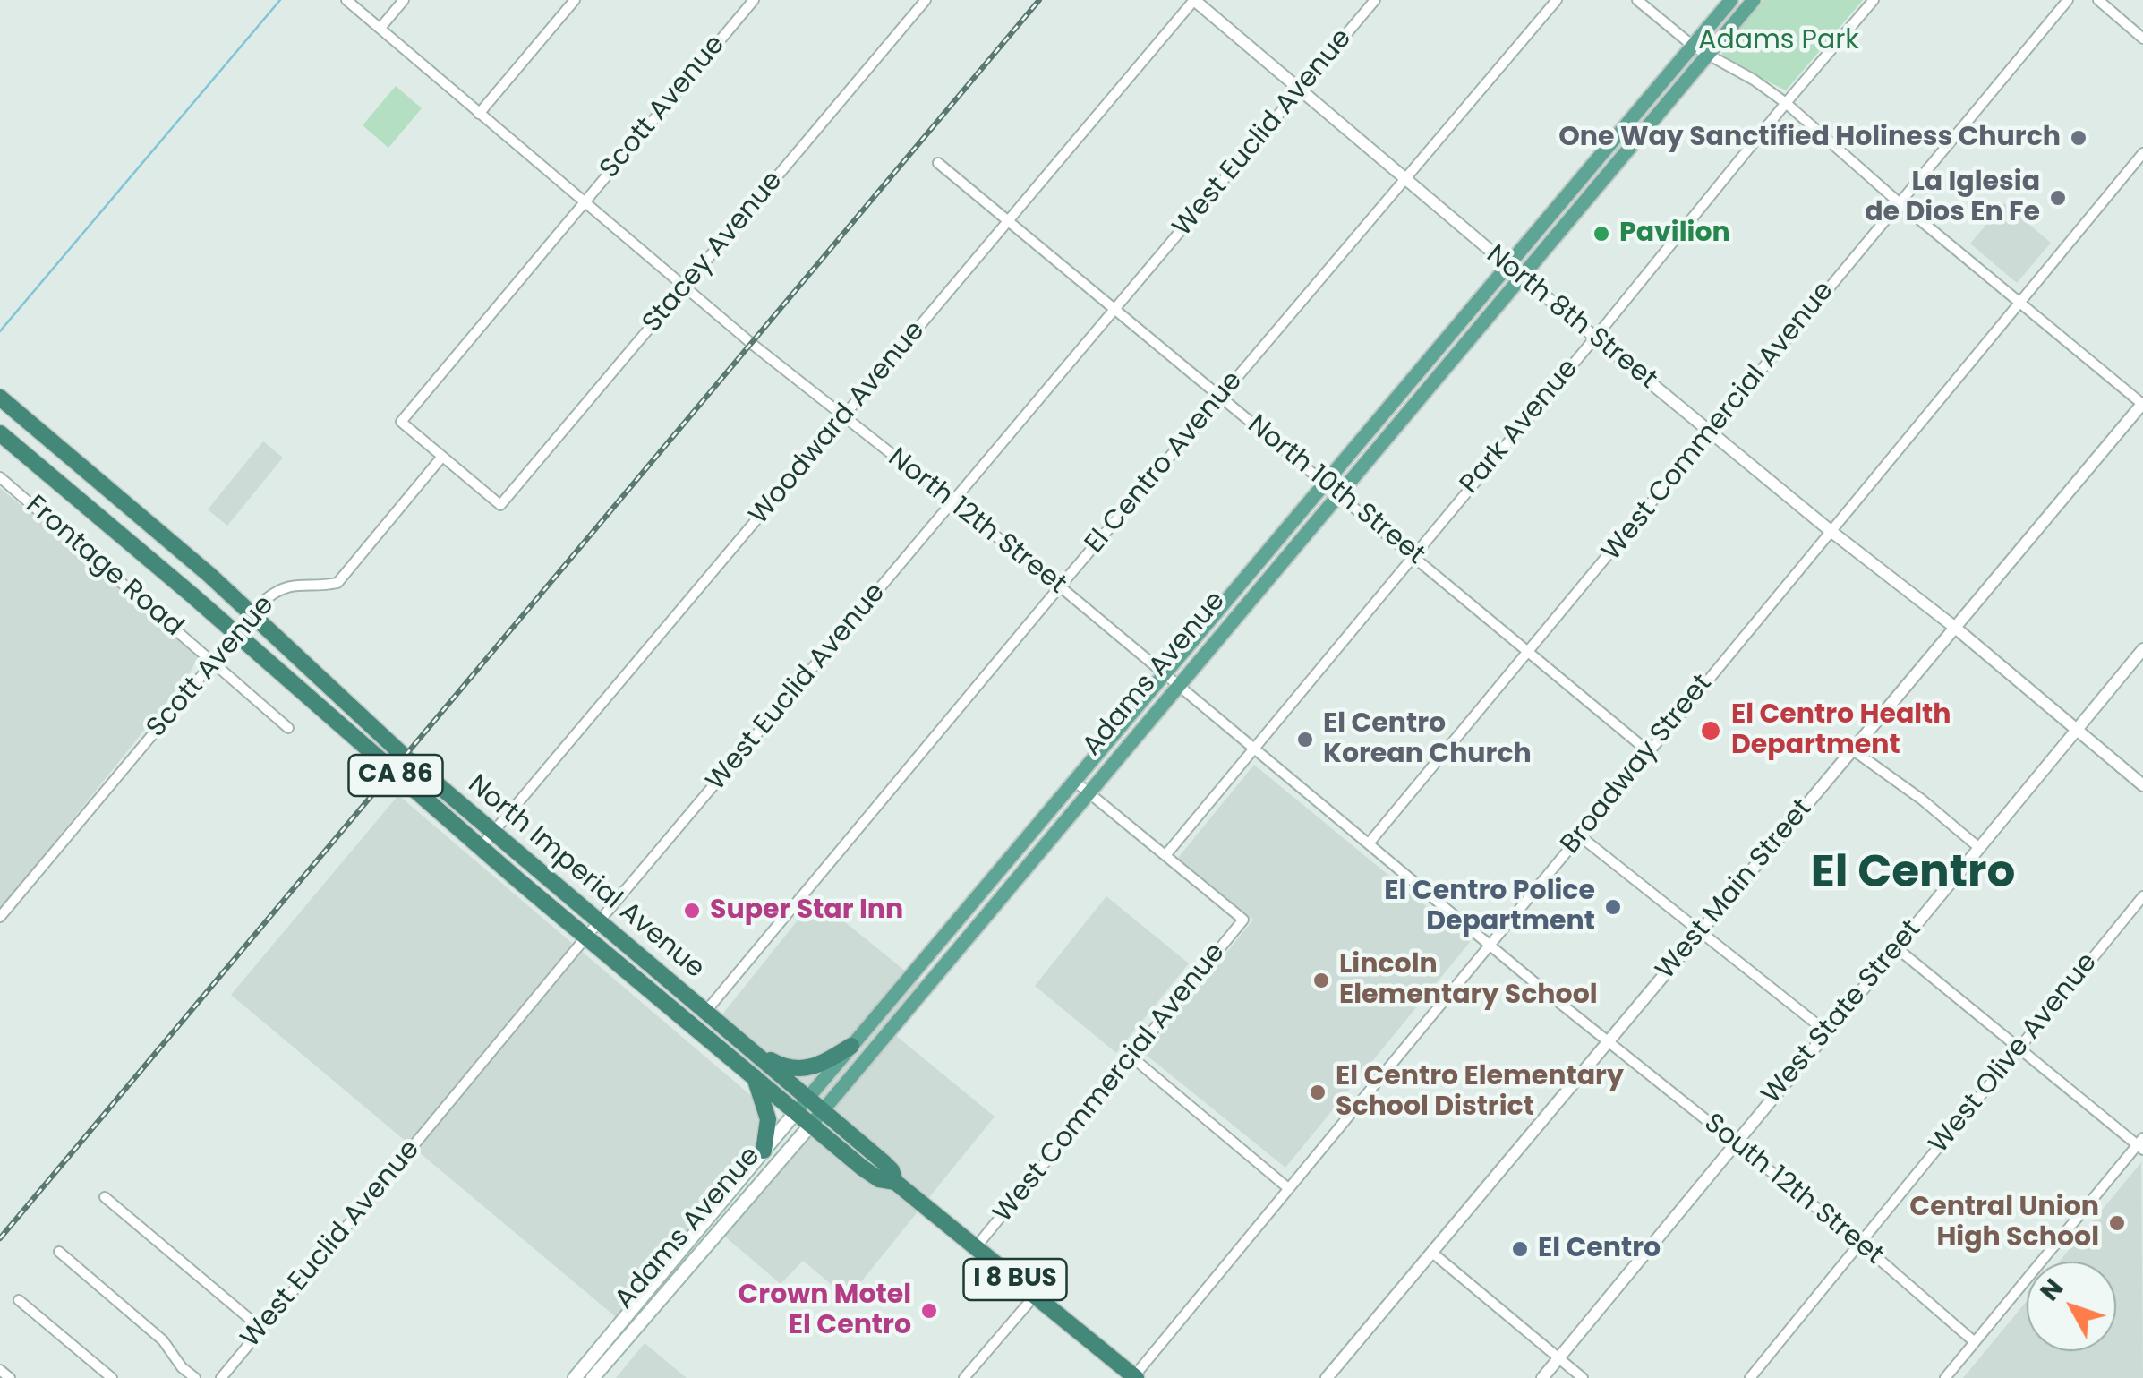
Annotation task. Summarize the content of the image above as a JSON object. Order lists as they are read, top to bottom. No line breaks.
{"streets":{"highway":["CA 86","North Imperial Avenue","I 8 BUS"],"main road":["Adams Avenue"],"street":["Scott Avenue","West Euclid Avenue","Stacey Avenue","North 8th Street","West Commercial Avenue","Woodward Avenue","Park Avenue","El Centro Avenue","North 10th Street","North 12th Street","Frontage Road","Broadway Street","West Main Street","West State Street","West Olive Avenue","South 12th Street"]},"crossings":[["Scott Avenue","Stacey Avenue"],["Scott Avenue","North 12th Street"],["Scott Avenue","Frontage Road"],["Scott Avenue","North Imperial Avenue"],["West Euclid Avenue","North 8th Street"],["West Euclid Avenue","North 10th Street"],["West Euclid Avenue","North 12th Street"],["West Euclid Avenue","North Imperial Avenue"],["Stacey Avenue","North 12th Street"],["North 8th Street","West Commercial Avenue"],["North 8th Street","Woodward Avenue"],["North 8th Street","Park Avenue"],["North 8th Street","El Centro Avenue"],["North 8th Street","Adams Avenue"],["North 8th Street","Broadway Street"],["North 8th Street","West Main Street"],["North 8th Street","West State Street"],["West Commercial Avenue","Park Avenue"],["West Commercial Avenue","North 10th Street"],["West Commercial Avenue","North 12th Street"],["West Commercial Avenue","North Imperial Avenue"],["Woodward Avenue","North 10th Street"],["Woodward Avenue","North 12th Street"],["Woodward Avenue","North Imperial Avenue"],["Park Avenue","North 10th Street"],["Park Avenue","North 12th Street"],["El Centro Avenue","North 10th Street"],["El Centro Avenue","North 12th Street"],["El Centro Avenue","North Imperial Avenue"],["North 10th Street","Adams Avenue"],["North 10th Street","Broadway Street"],["North 12th Street","Adams Avenue"],["North 12th Street","Broadway Street"],["North 12th Street","West Main Street"],["North 12th Street","South 12th Street"],["Adams Avenue","CA 86"],["Adams Avenue","North Imperial Avenue"],["Broadway Street","North Imperial Avenue"],["CA 86","North Imperial Avenue"],["West Main Street","South 12th Street"],["West State Street","South 12th Street"],["West Olive Avenue","South 12th Street"]],"districts":["El Centro"],"parks":["Adams Park"],"places":["One Way Sanctified Holiness Church","La Iglesia de Dios En Fe","Pavilion","El Centro Health Department","El Centro Korean Church","El Centro Police Department","Super Star Inn","Lincoln Elementary School","El Centro Elementary School District","Central Union High School","El Centro","Crown Motel El Centro"],"north":"top left"}
